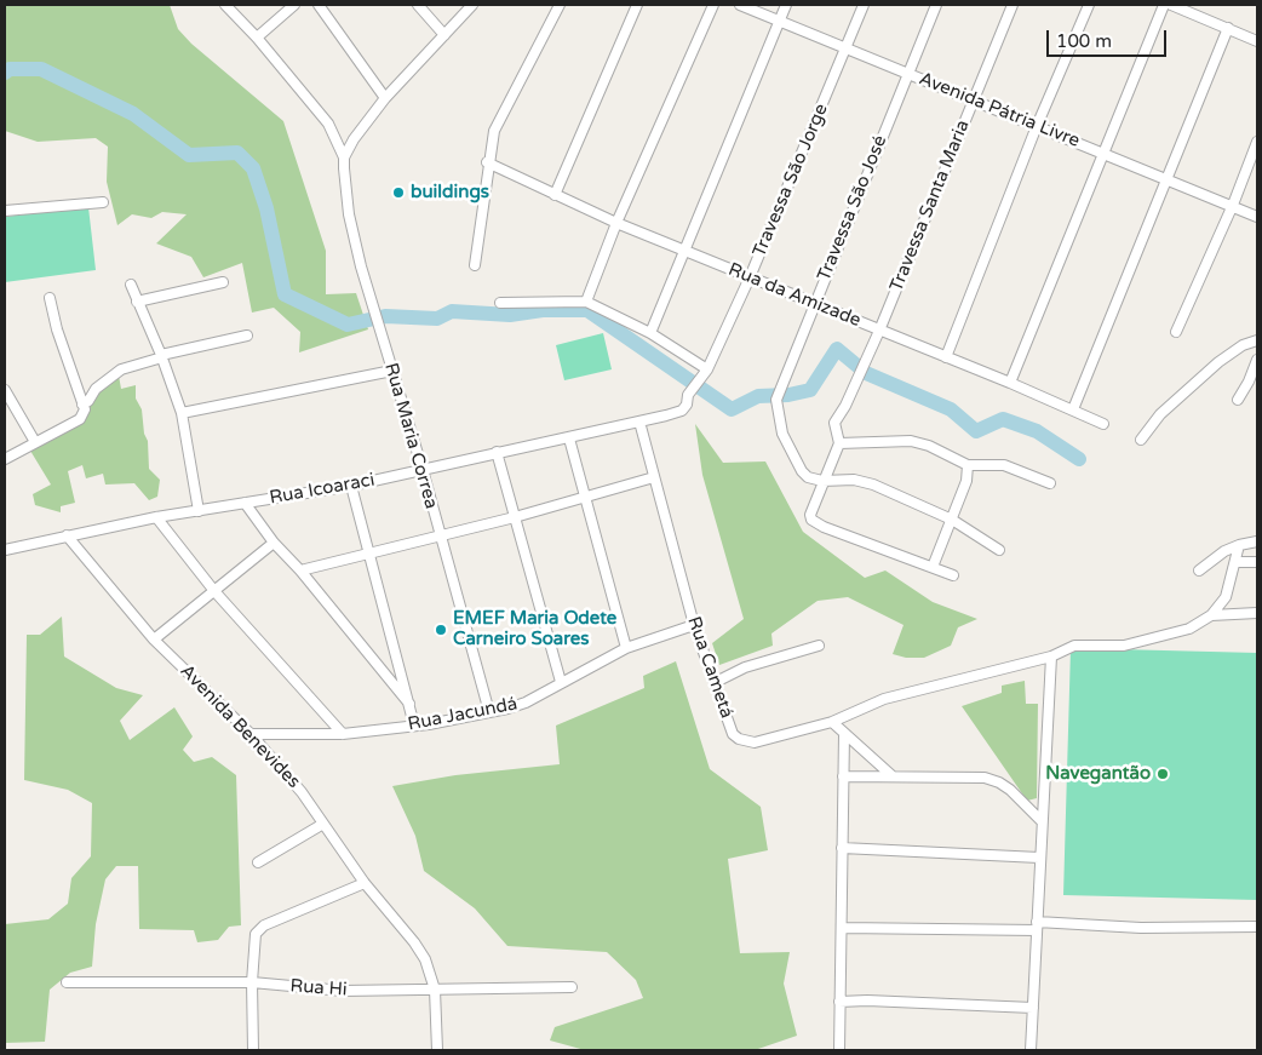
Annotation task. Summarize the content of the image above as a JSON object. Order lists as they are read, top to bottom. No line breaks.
{"streets":{"street":["Avenida Pátria Livre","Travessa São Jorge","Travessa Santa Maria","Travessa São José","Rua da Amizade","Rua Maria Correa","Rua Icoaraci","Rua Cametá","Rua Jacundá","Avenida Benevides","Rua Hi"]},"crossings":[["Avenida Pátria Livre","Travessa São Jorge"],["Avenida Pátria Livre","Travessa Santa Maria"],["Avenida Pátria Livre","Travessa São José"],["Travessa São Jorge","Rua da Amizade"],["Travessa São Jorge","Rua Icoaraci"],["Travessa São Jorge","Rua Cametá"],["Travessa Santa Maria","Rua da Amizade"],["Travessa São José","Rua da Amizade"],["Rua Maria Correa","Rua Icoaraci"],["Rua Maria Correa","Rua Jacundá"],["Rua Icoaraci","Rua Cametá"],["Rua Icoaraci","Avenida Benevides"],["Rua Cametá","Rua Jacundá"],["Rua Jacundá","Avenida Benevides"],["Avenida Benevides","Rua Hi"]],"places":["buildings","EMEF Maria Odete Carneiro Soares","Navegantão"],"scale_bar":"100 m"}
